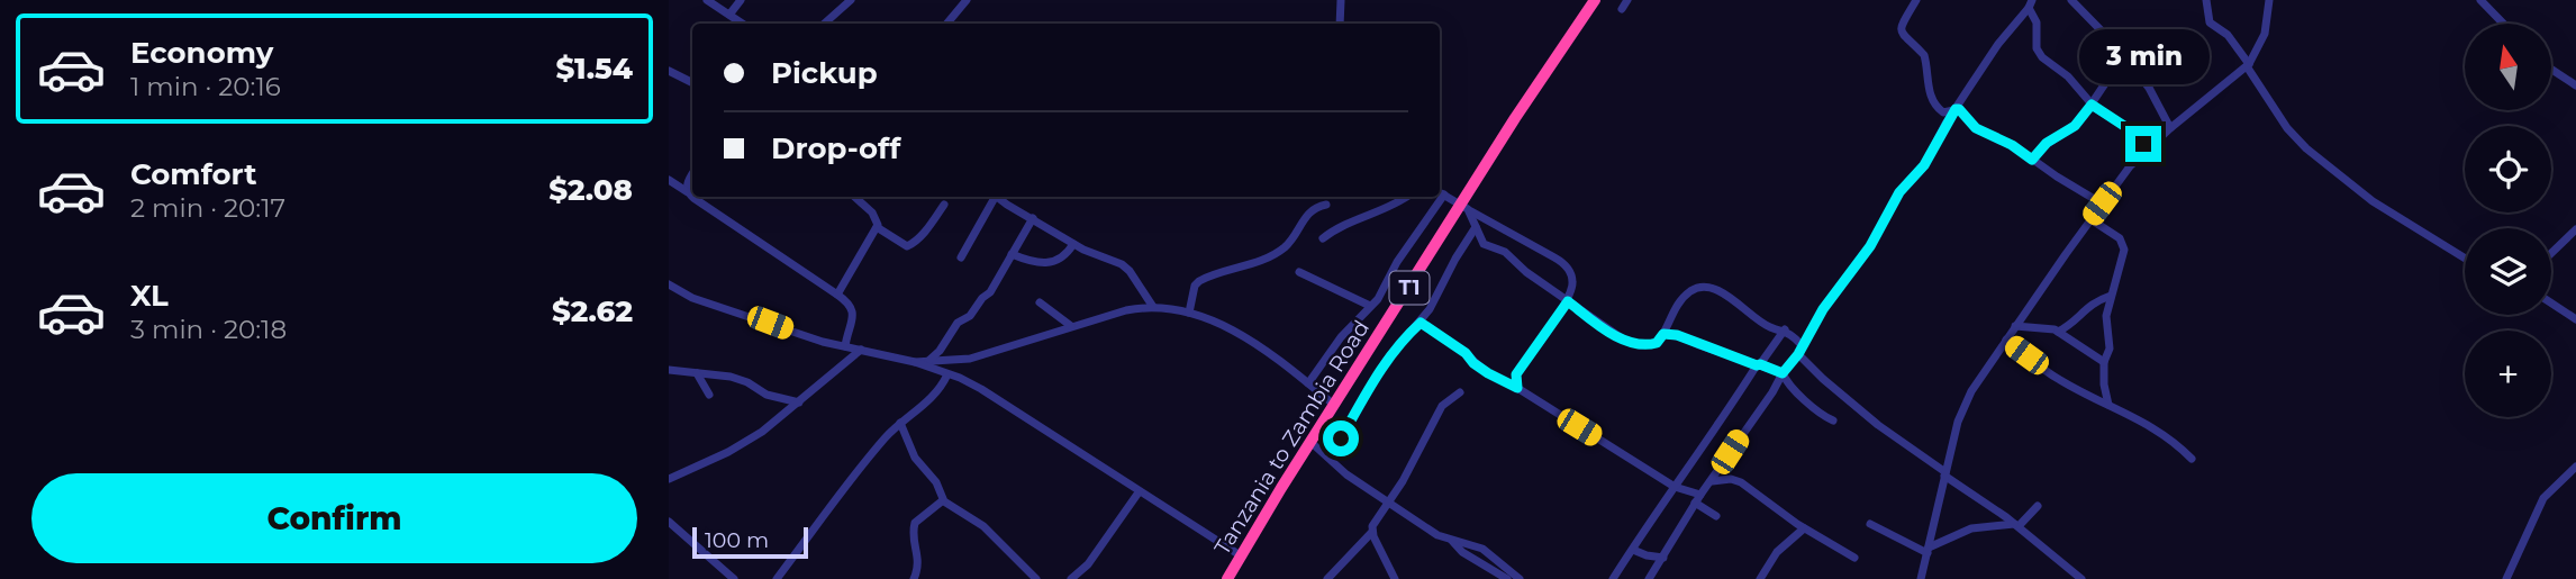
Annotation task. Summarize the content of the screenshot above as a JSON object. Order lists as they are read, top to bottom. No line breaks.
{"streets":{"highway":["T1","Tanzania to Zambia Road"]},"scale_bar":"100 m","north":"top","page":{"list":[{"name":"Economy","note":"1 min · 20:16","value":"$1.54"},{"name":"Comfort","note":"2 min · 20:17","value":"$2.08"},{"name":"XL","note":"3 min · 20:18","value":"$2.62"}],"map_buttons":"+","banner":["Pickup","Drop-off"],"bubble":"3 min","buttons":"Confirm","scale":"100 m"}}
